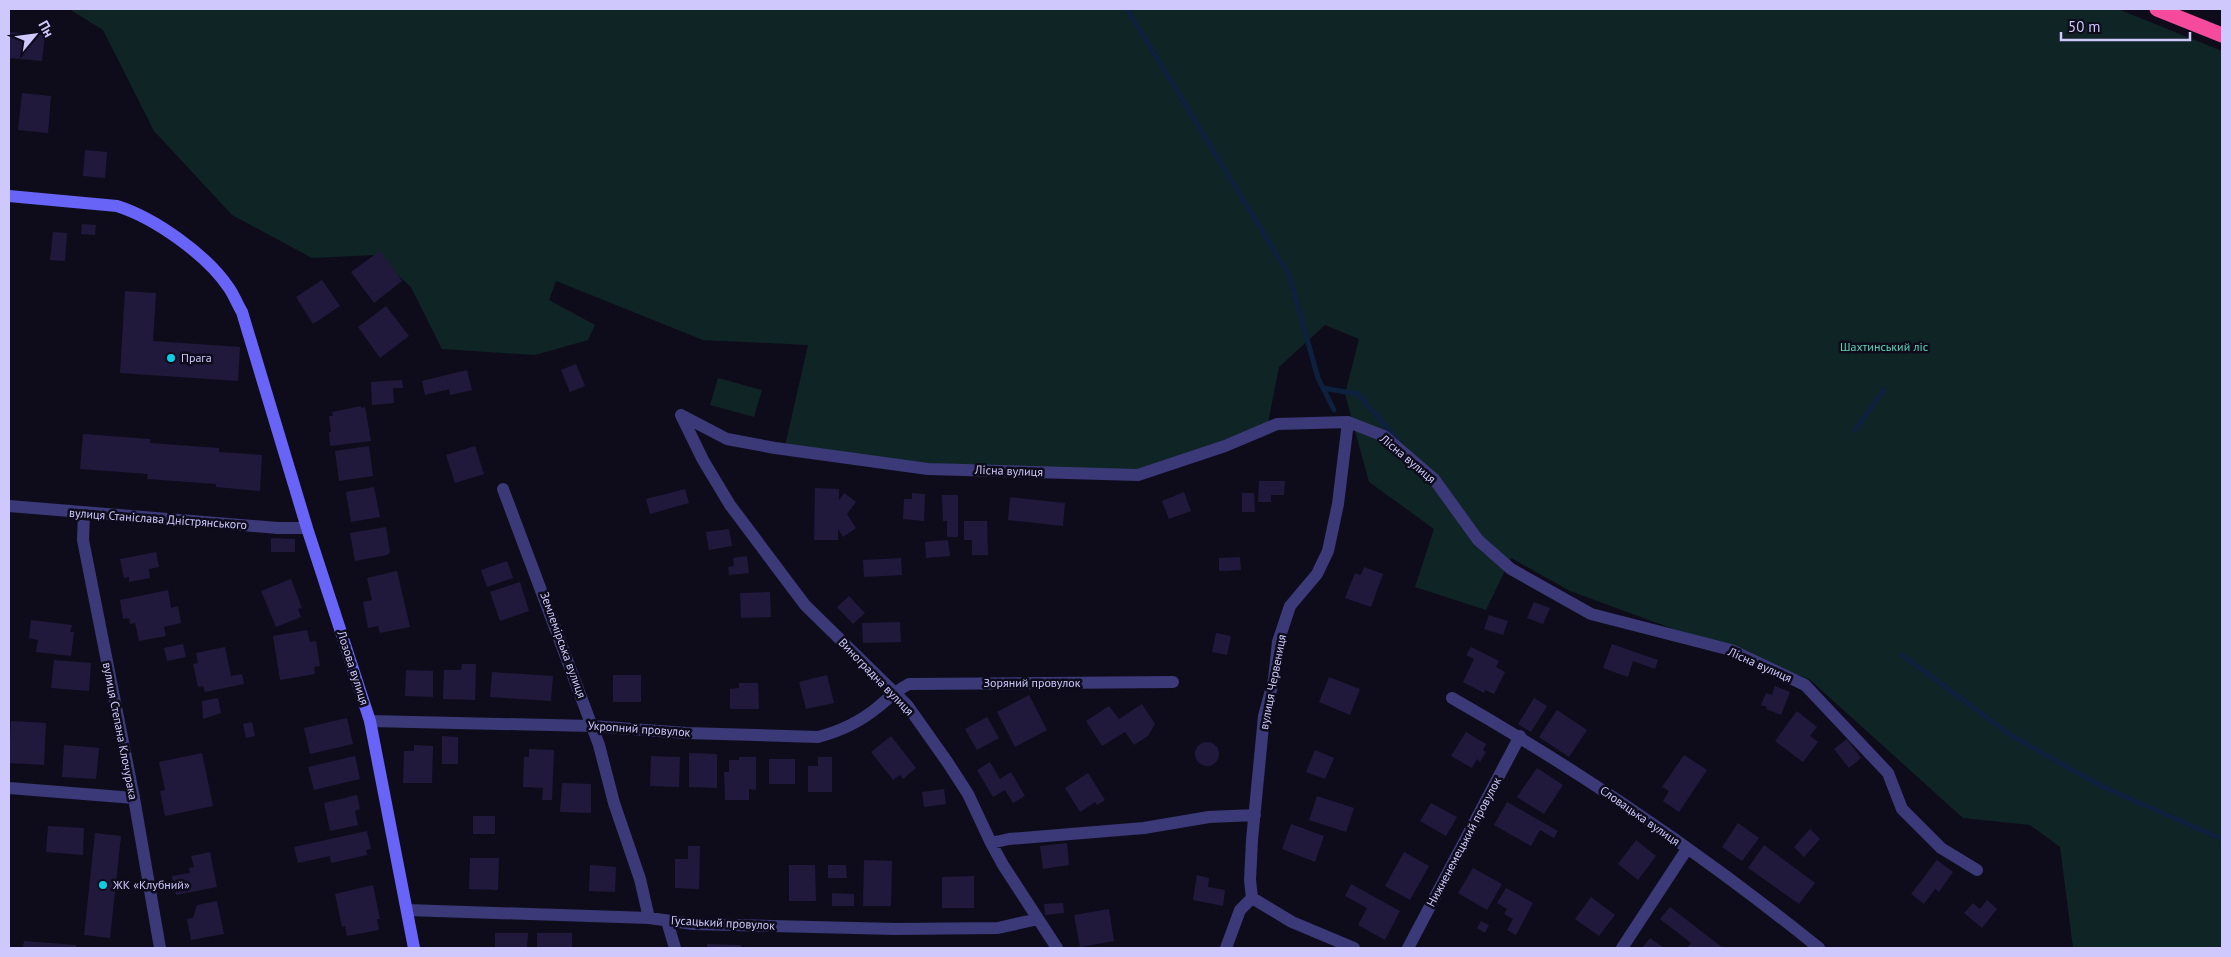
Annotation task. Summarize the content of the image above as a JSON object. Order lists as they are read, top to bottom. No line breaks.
{"streets":{"street":["Лісна вулиця","вулиця Станіслава Дністрянського","Землемірська вулиця","Лозова вулиця","Виноградна вулиця","вулиця Червениця","Зоряний провулок","Укропний провулок","вулиця Степана Клочурака","Словацька вулиця","Нижненемецький провулок","Гусацький провулок"]},"crossings":[["Лісна вулиця","Виноградна вулиця"],["Лісна вулиця","вулиця Червениця"],["вулиця Станіслава Дністрянського","Лозова вулиця"],["вулиця Станіслава Дністрянського","вулиця Степана Клочурака"],["Землемірська вулиця","Укропний провулок"],["Землемірська вулиця","Гусацький провулок"],["Лозова вулиця","Укропний провулок"],["Лозова вулиця","Гусацький провулок"],["Виноградна вулиця","Зоряний провулок"],["Виноградна вулиця","Укропний провулок"],["Виноградна вулиця","Гусацький провулок"],["Зоряний провулок","Укропний провулок"],["Словацька вулиця","Нижненемецький провулок"]],"parks":["Шахтинський ліс"],"places":["Прага","ЖК «Клубний»"],"scale_bar":"50 m","north":"top right"}
